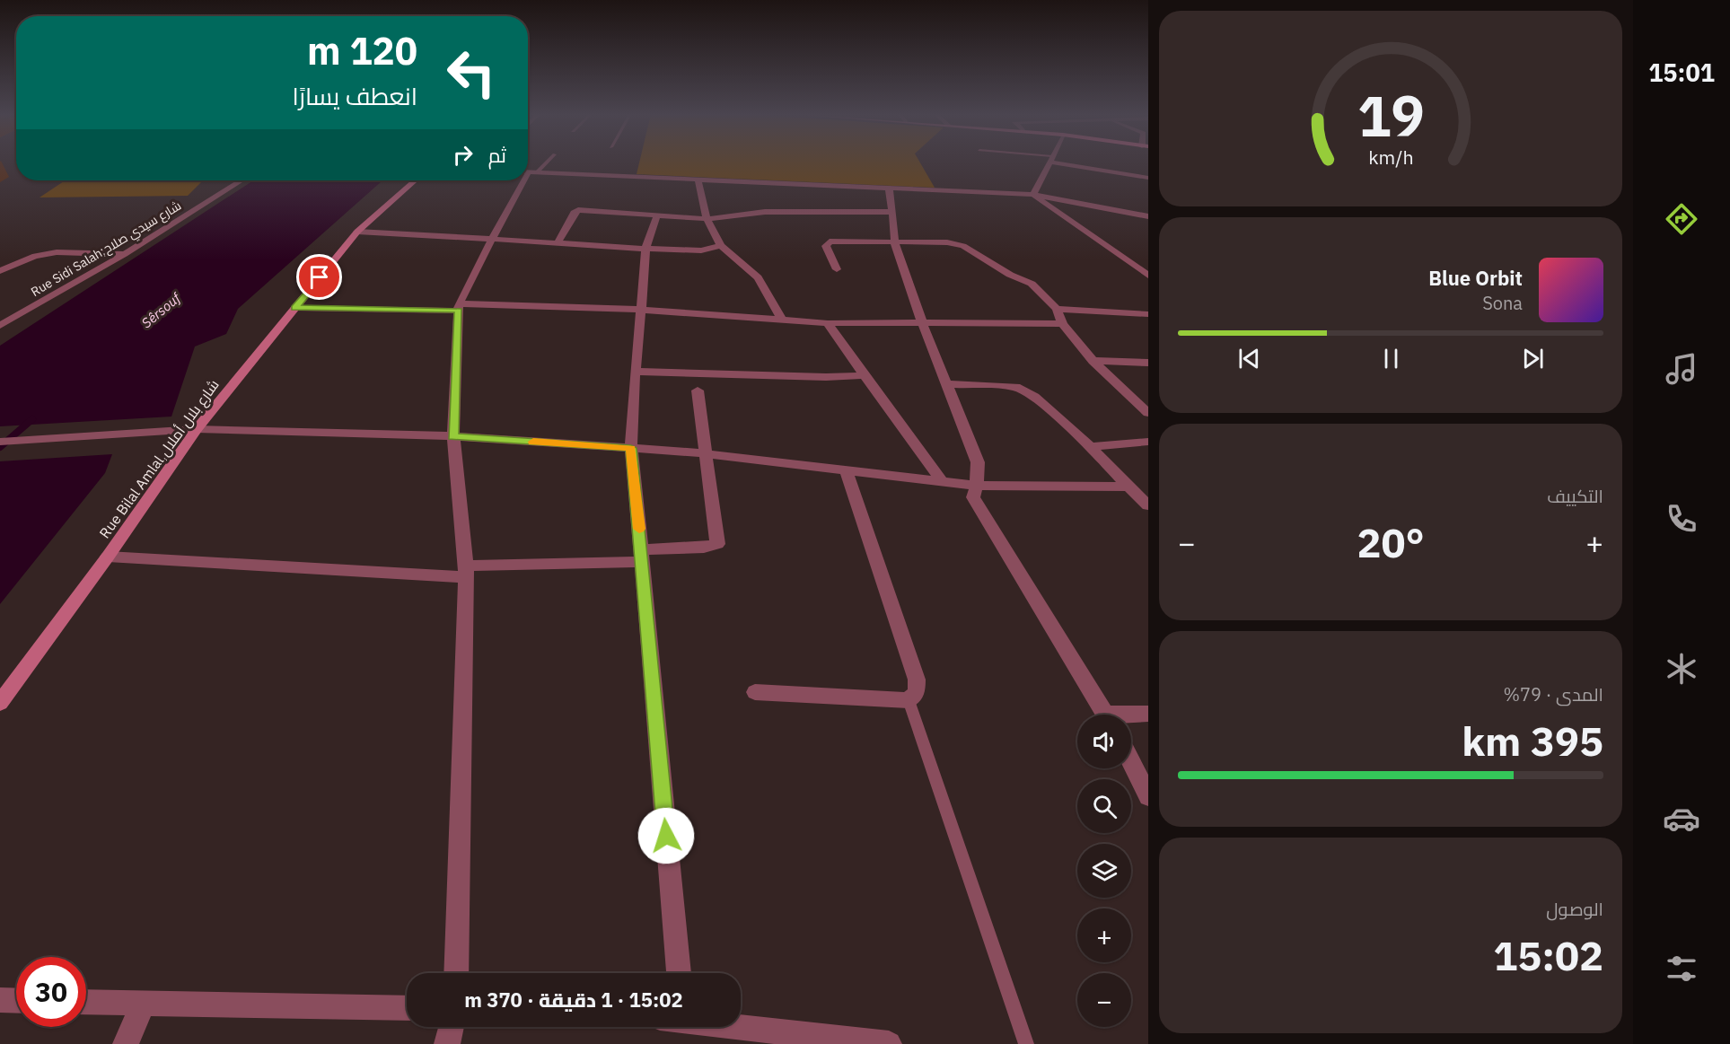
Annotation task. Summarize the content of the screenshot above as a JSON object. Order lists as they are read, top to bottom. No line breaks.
{"streets":{"main road":["Rue Bilal Amlal,شارع بلال أملال"],"street":["Rue Sidi Salah;شارع سيدي صلاح"]},"water":["Sêrsouf"],"page":{"tabs":"15:01","turn":["120 m","انعطف يسارًا"],"then":"ثم","song":["Blue Orbit","Sona"],"tile":["التكييف",["المدى · 79%","395 km"],["الوصول","15:02"]],"heat":["−","20°","+"],"map_buttons":["+","−"],"limit":"30","trip":"15:02 · 1 دقيقة · 370 m","gauge":["19","km/h"]}}
